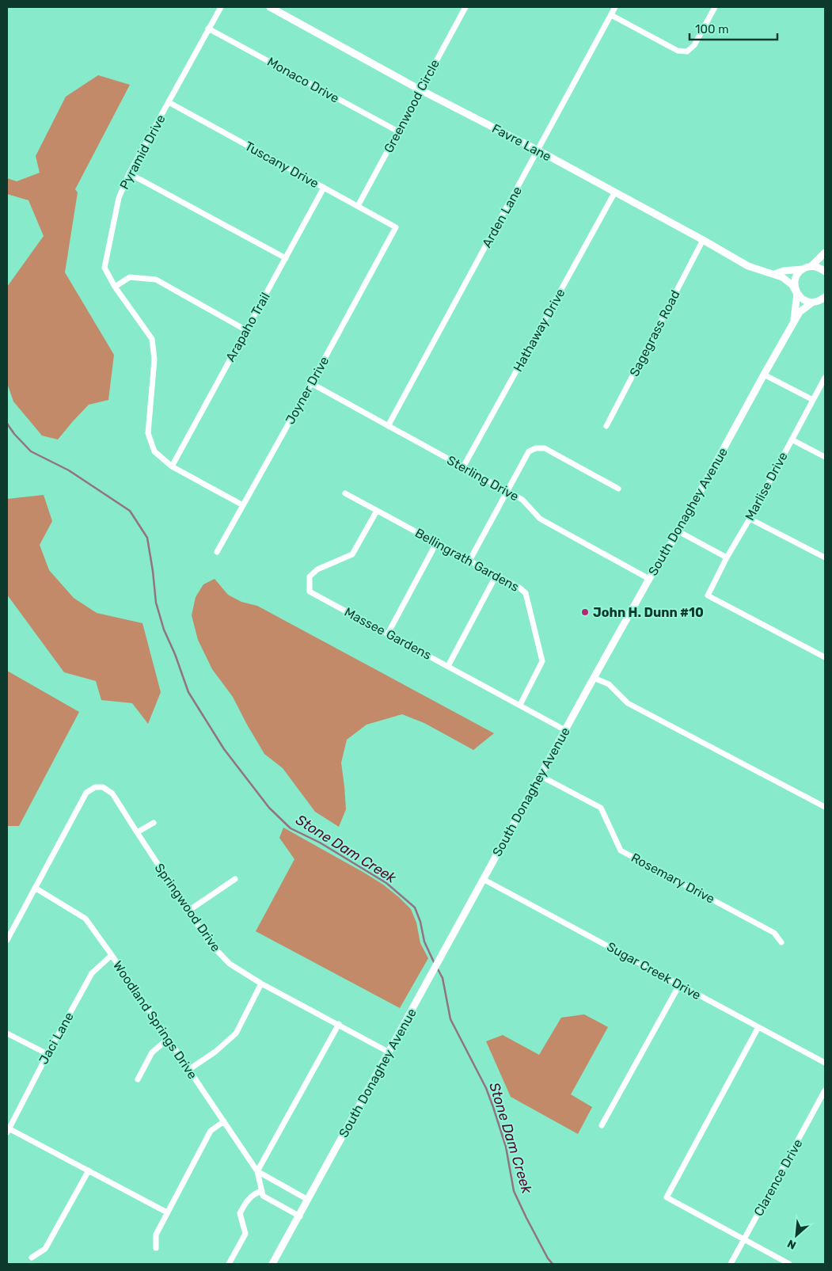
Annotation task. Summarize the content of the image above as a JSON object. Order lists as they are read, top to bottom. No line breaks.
{"streets":{"street":["Monaco Drive","Greenwood Circle","Favre Lane","Pyramid Drive","Tuscany Drive","Arden Lane","Arapaho Trail","Hathaway Drive","Sagegrass Road","Joyner Drive","Sterling Drive","Marlise Drive","South Donaghey Avenue","Bellingrath Gardens","Massee Gardens","Rosemary Drive","Springwood Drive","Sugar Creek Drive","Woodland Springs Drive","Jaci Lane","Clarence Drive"]},"crossings":[["Monaco Drive","Greenwood Circle"],["Monaco Drive","Pyramid Drive"],["Greenwood Circle","Favre Lane"],["Greenwood Circle","Tuscany Drive"],["Favre Lane","Arden Lane"],["Favre Lane","Hathaway Drive"],["Favre Lane","Sagegrass Road"],["Favre Lane","South Donaghey Avenue"],["Pyramid Drive","Tuscany Drive"],["Pyramid Drive","Arapaho Trail"],["Pyramid Drive","Joyner Drive"],["Tuscany Drive","Arapaho Trail"],["Tuscany Drive","Joyner Drive"],["Arden Lane","Sterling Drive"],["Hathaway Drive","Sterling Drive"],["Joyner Drive","Sterling Drive"],["Sterling Drive","South Donaghey Avenue"],["South Donaghey Avenue","Massee Gardens"],["South Donaghey Avenue","Rosemary Drive"],["South Donaghey Avenue","Springwood Drive"],["South Donaghey Avenue","Sugar Creek Drive"],["South Donaghey Avenue","Woodland Springs Drive"],["Bellingrath Gardens","Massee Gardens"],["Springwood Drive","Woodland Springs Drive"],["Woodland Springs Drive","Jaci Lane"]],"water":["Stone Dam Creek"],"places":["John H. Dunn #10"],"scale_bar":"100 m","north":"bottom left"}
